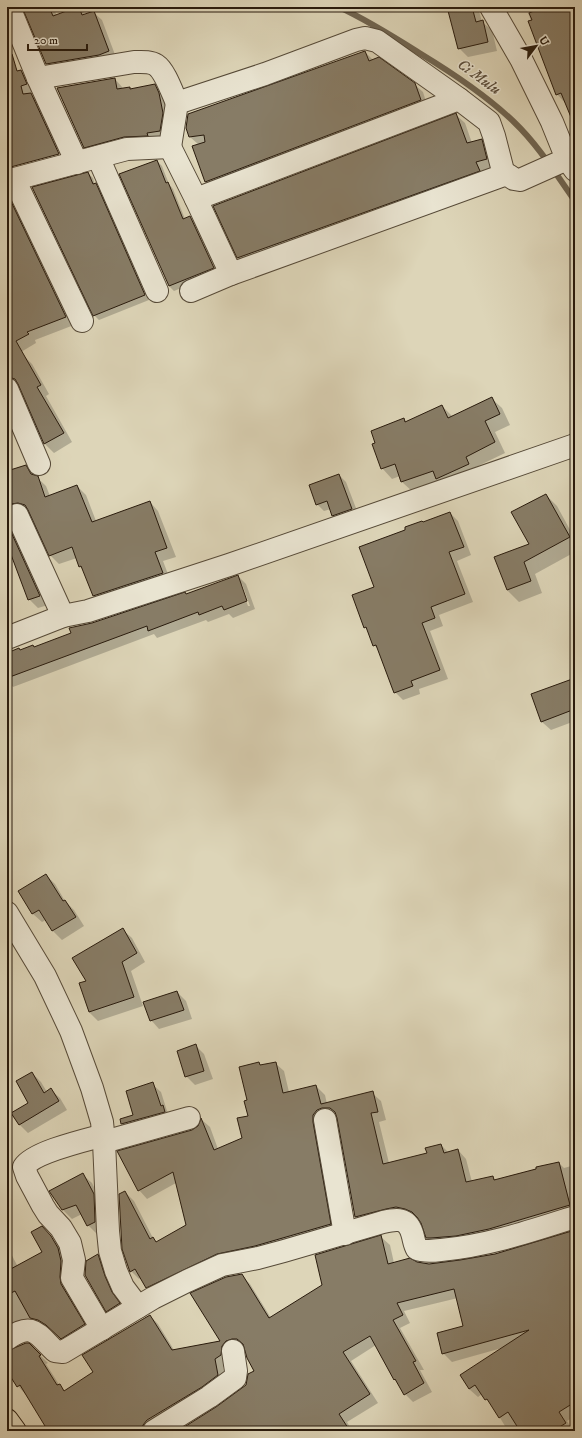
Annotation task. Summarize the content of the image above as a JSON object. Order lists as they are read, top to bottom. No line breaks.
{"water":["Ci Mulu"],"scale_bar":"20 m","north":"top right"}
